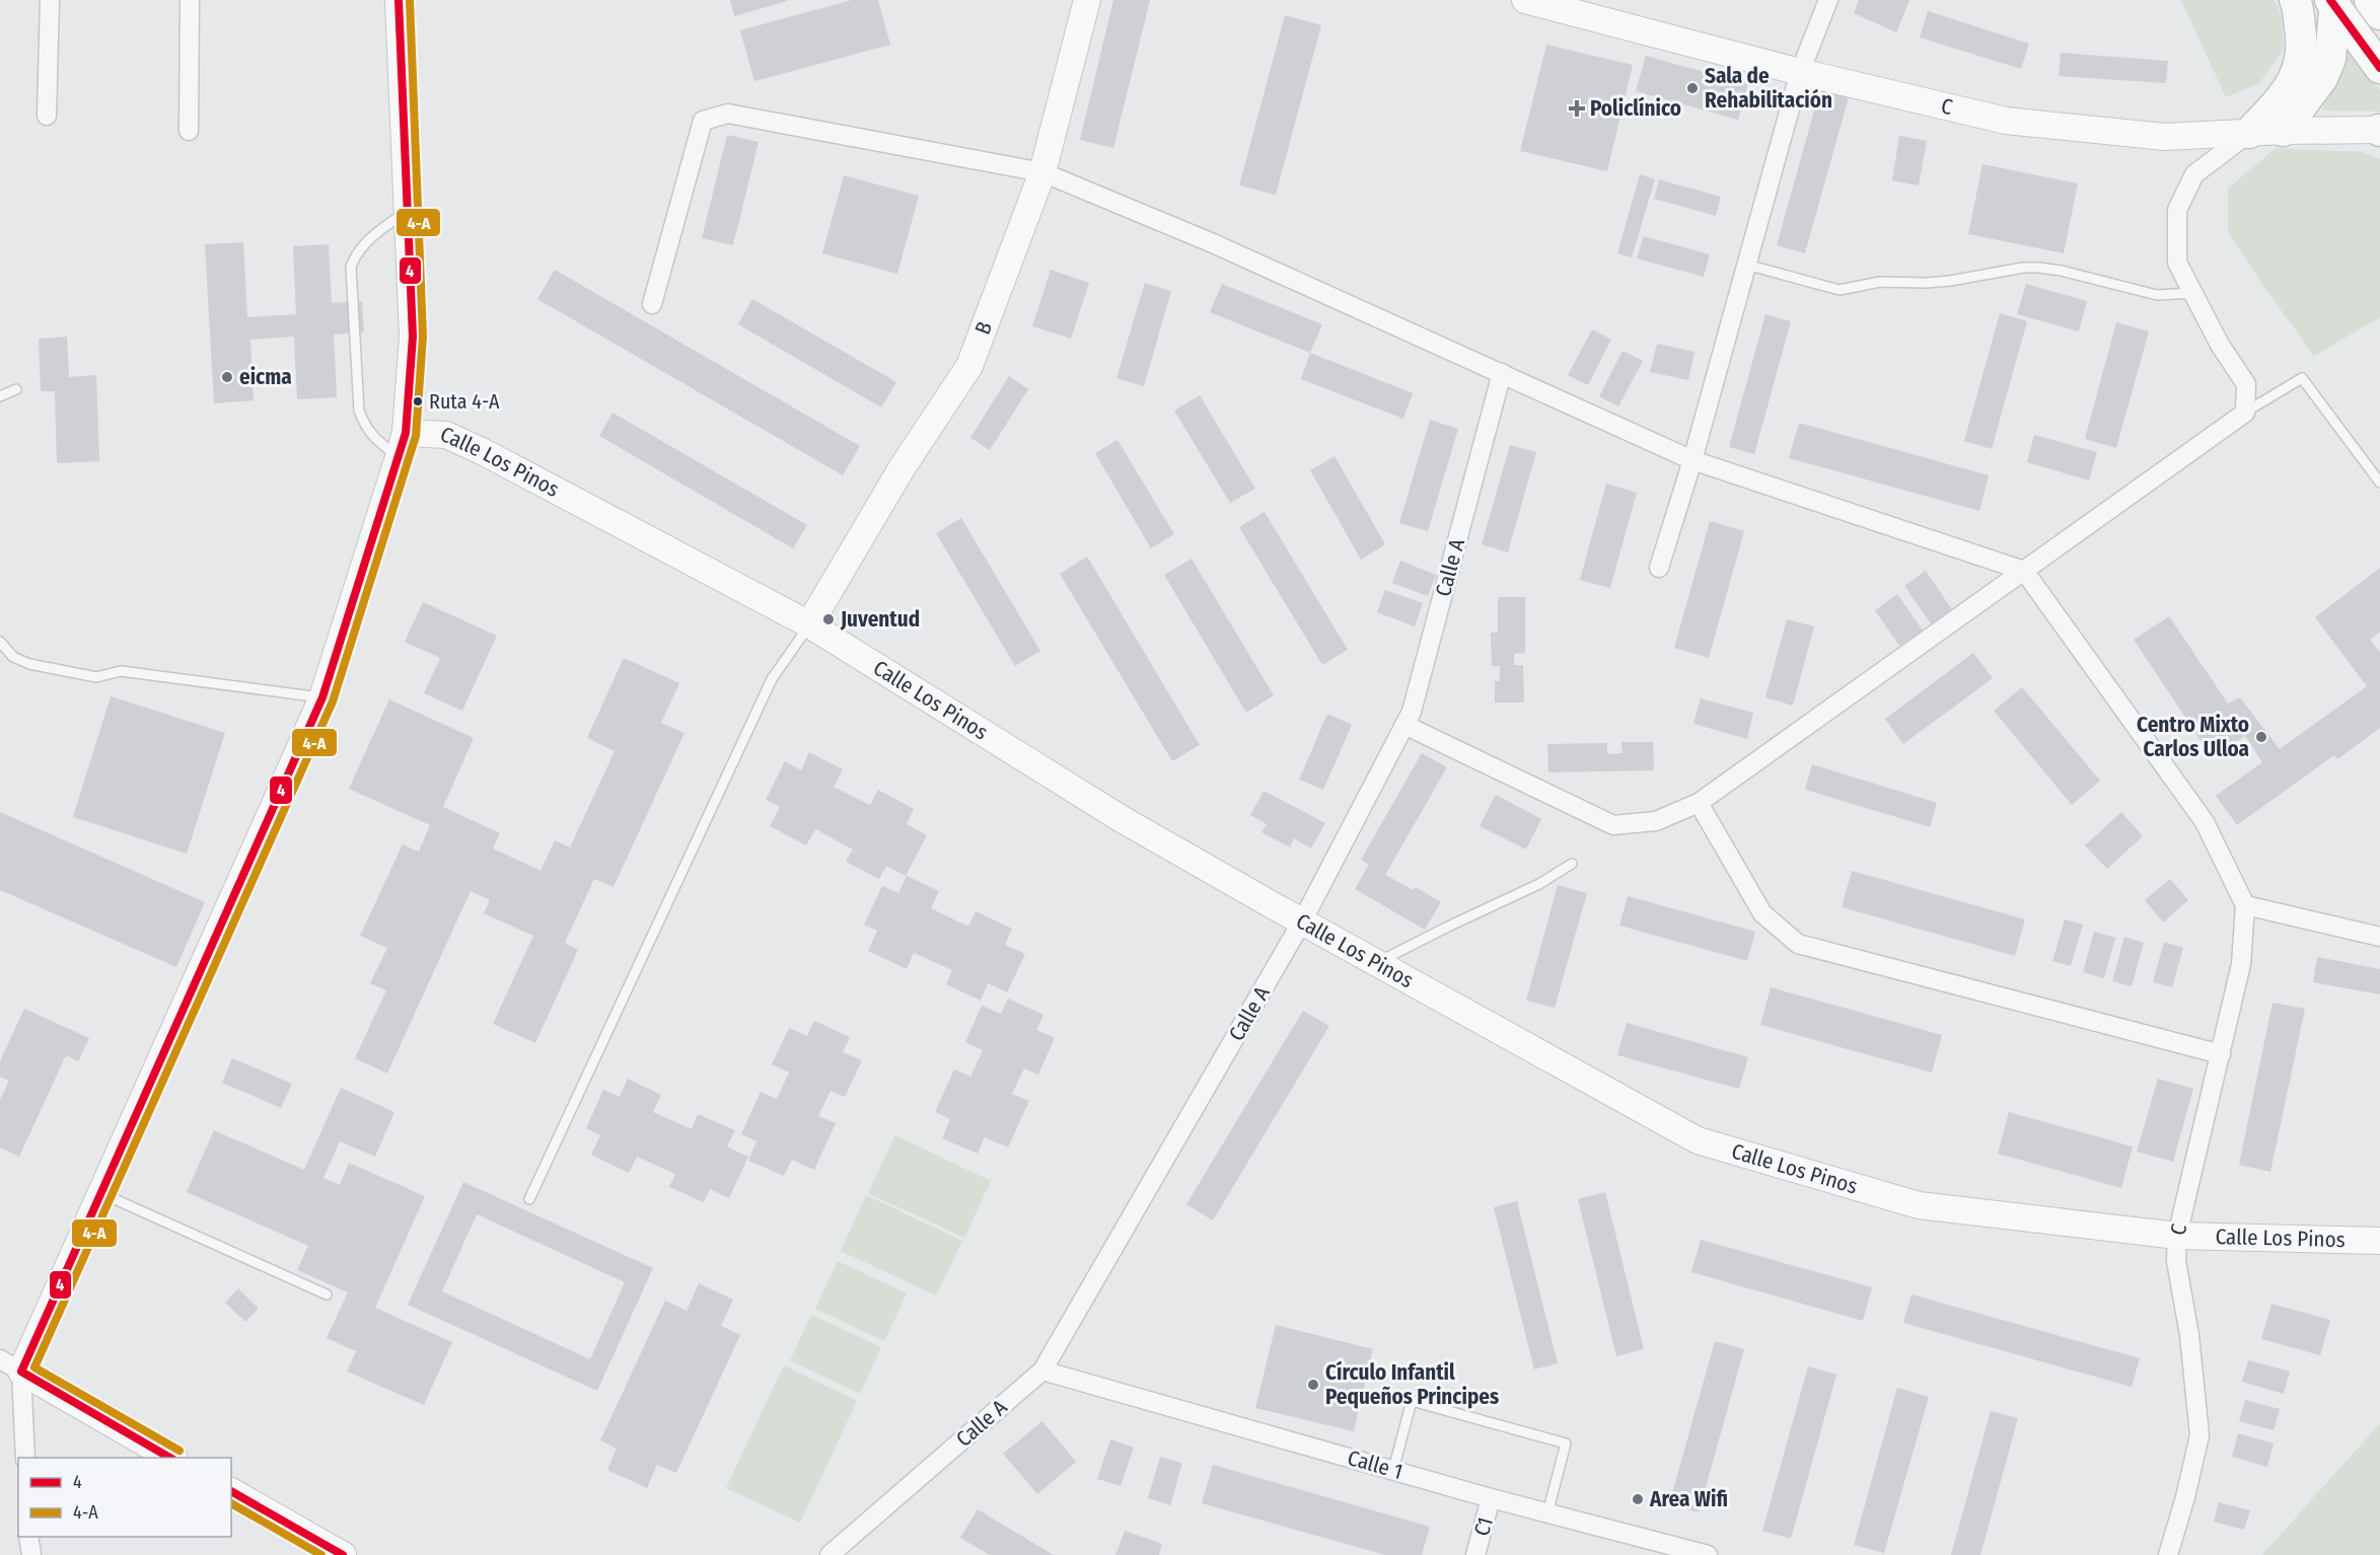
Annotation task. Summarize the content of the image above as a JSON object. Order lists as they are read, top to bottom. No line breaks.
{"streets":{"street":["C","B","Calle Los Pinos","Calle A","Calle 1","C1"]},"crossings":[["C","Calle Los Pinos"],["B","Calle Los Pinos"],["Calle Los Pinos","Calle A"],["Calle A","Calle 1"],["Calle 1","C1"]],"places":{"other":["Sala de Rehabilitación","eicma","Ruta 4-A","Juventud","Centro Mixto Carlos Ulloa","Círculo Infantil Pequeños Principes","Area Wifi"],"health":["Policlínico"]},"lines":["transit line 4","transit line 4-A"],"legend":["4","4-A"]}
